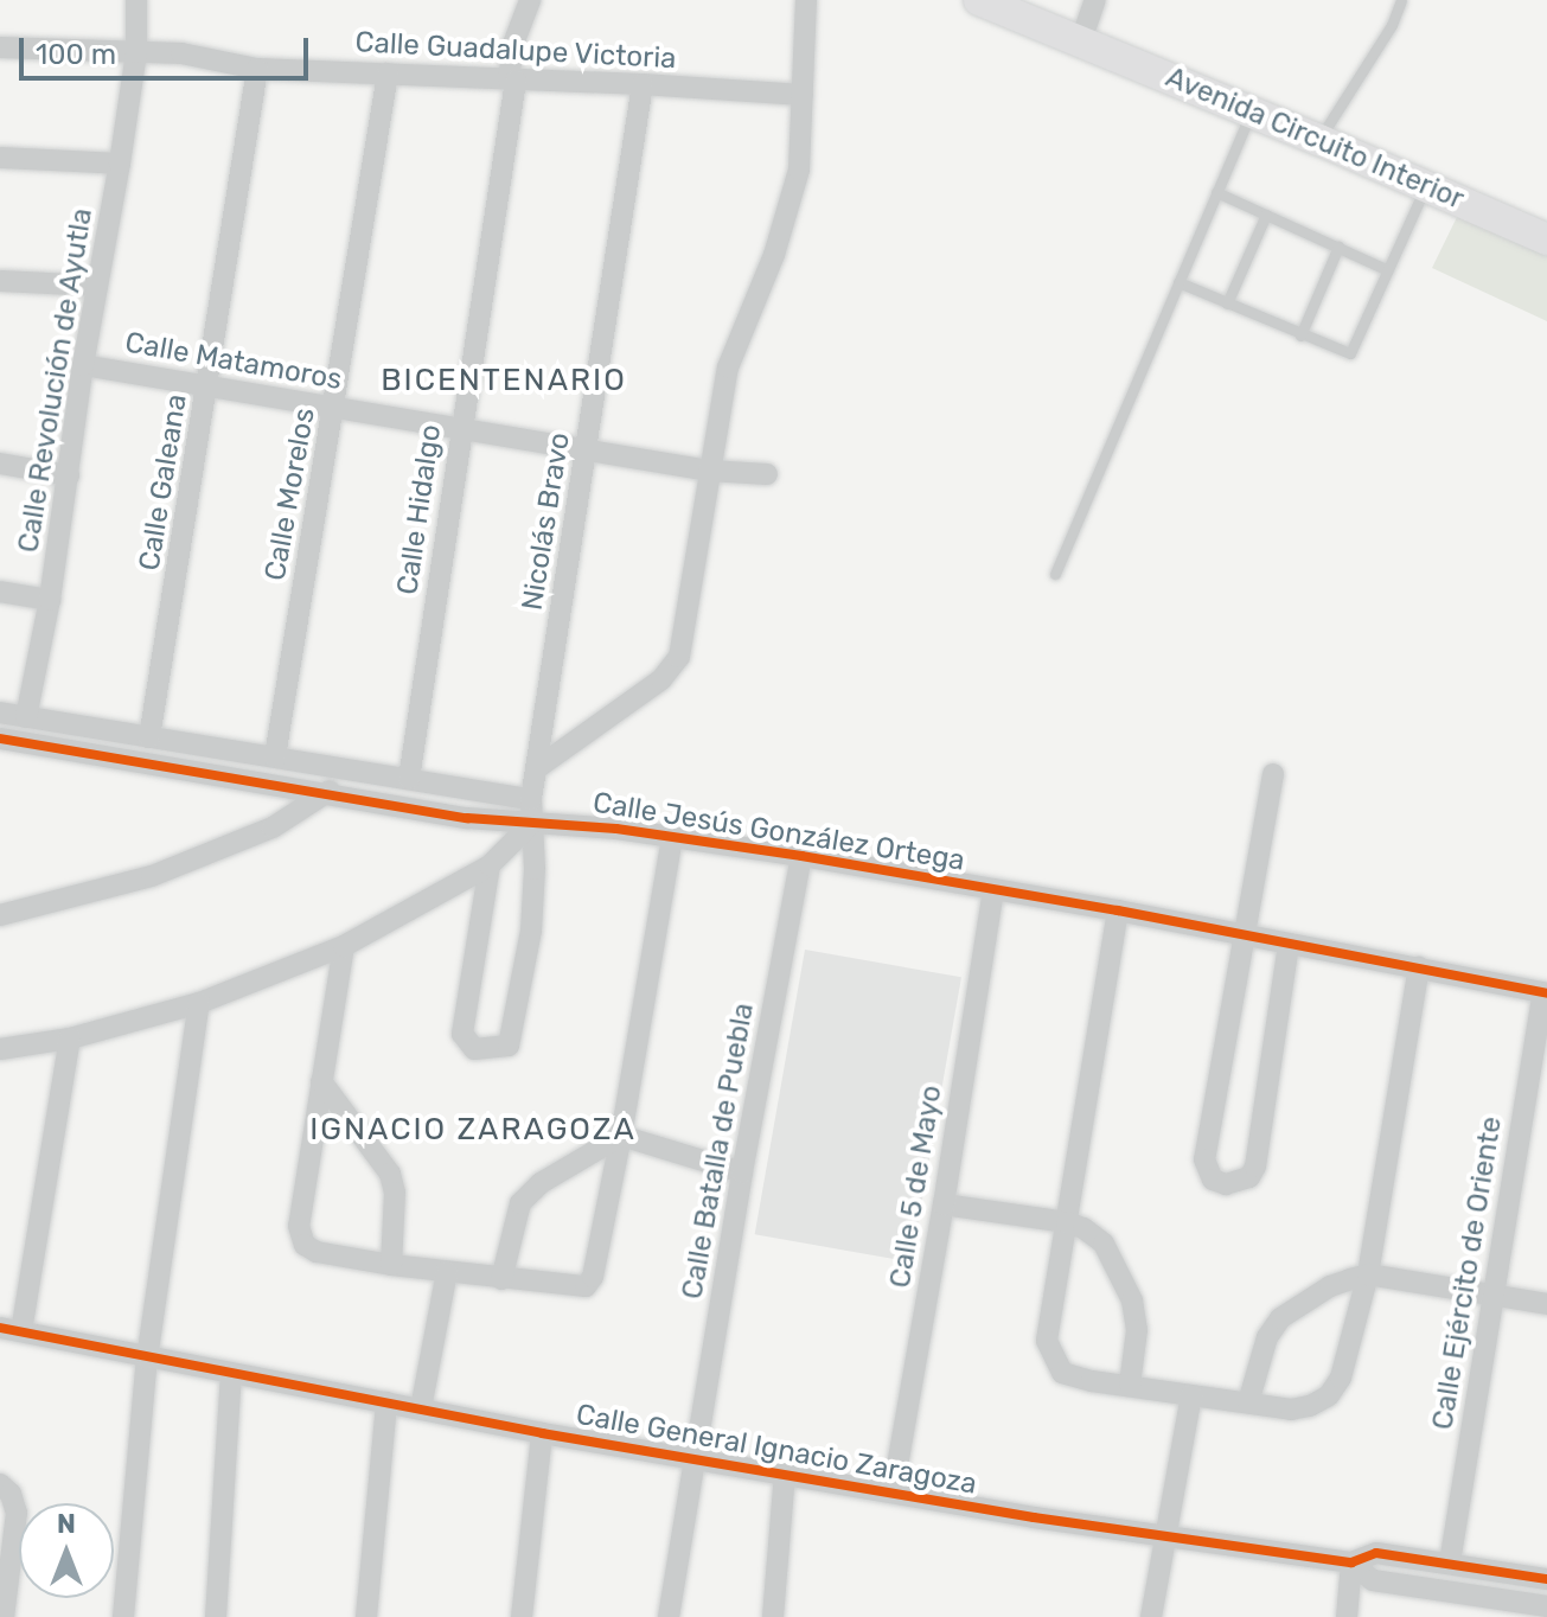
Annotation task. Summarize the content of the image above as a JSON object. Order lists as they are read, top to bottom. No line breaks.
{"streets":{"main road":["Avenida Circuito Interior"],"street":["Calle Guadalupe Victoria","Calle Matamoros","Calle Revolución de Ayutla","Calle Galeana","Calle Morelos","Calle Hidalgo","Nicolás Bravo","Calle Jesús González Ortega","Calle Batalla de Puebla","Calle 5 de Mayo","Calle Ejército de Oriente","Calle General Ignacio Zaragoza"]},"crossings":[["Calle Guadalupe Victoria","Calle Revolución de Ayutla"],["Calle Guadalupe Victoria","Calle Galeana"],["Calle Guadalupe Victoria","Calle Morelos"],["Calle Guadalupe Victoria","Calle Hidalgo"],["Calle Guadalupe Victoria","Nicolás Bravo"],["Calle Matamoros","Calle Revolución de Ayutla"],["Calle Matamoros","Calle Galeana"],["Calle Matamoros","Calle Morelos"],["Calle Matamoros","Calle Hidalgo"],["Calle Matamoros","Nicolás Bravo"],["Nicolás Bravo","Calle Jesús González Ortega"],["Calle Jesús González Ortega","Calle Batalla de Puebla"],["Calle Jesús González Ortega","Calle 5 de Mayo"],["Calle Jesús González Ortega","Calle Ejército de Oriente"],["Calle Batalla de Puebla","Calle General Ignacio Zaragoza"],["Calle 5 de Mayo","Calle General Ignacio Zaragoza"],["Calle Ejército de Oriente","Calle General Ignacio Zaragoza"]],"districts":["BICENTENARIO","IGNACIO ZARAGOZA"],"scale_bar":"100 m","north":"top"}
